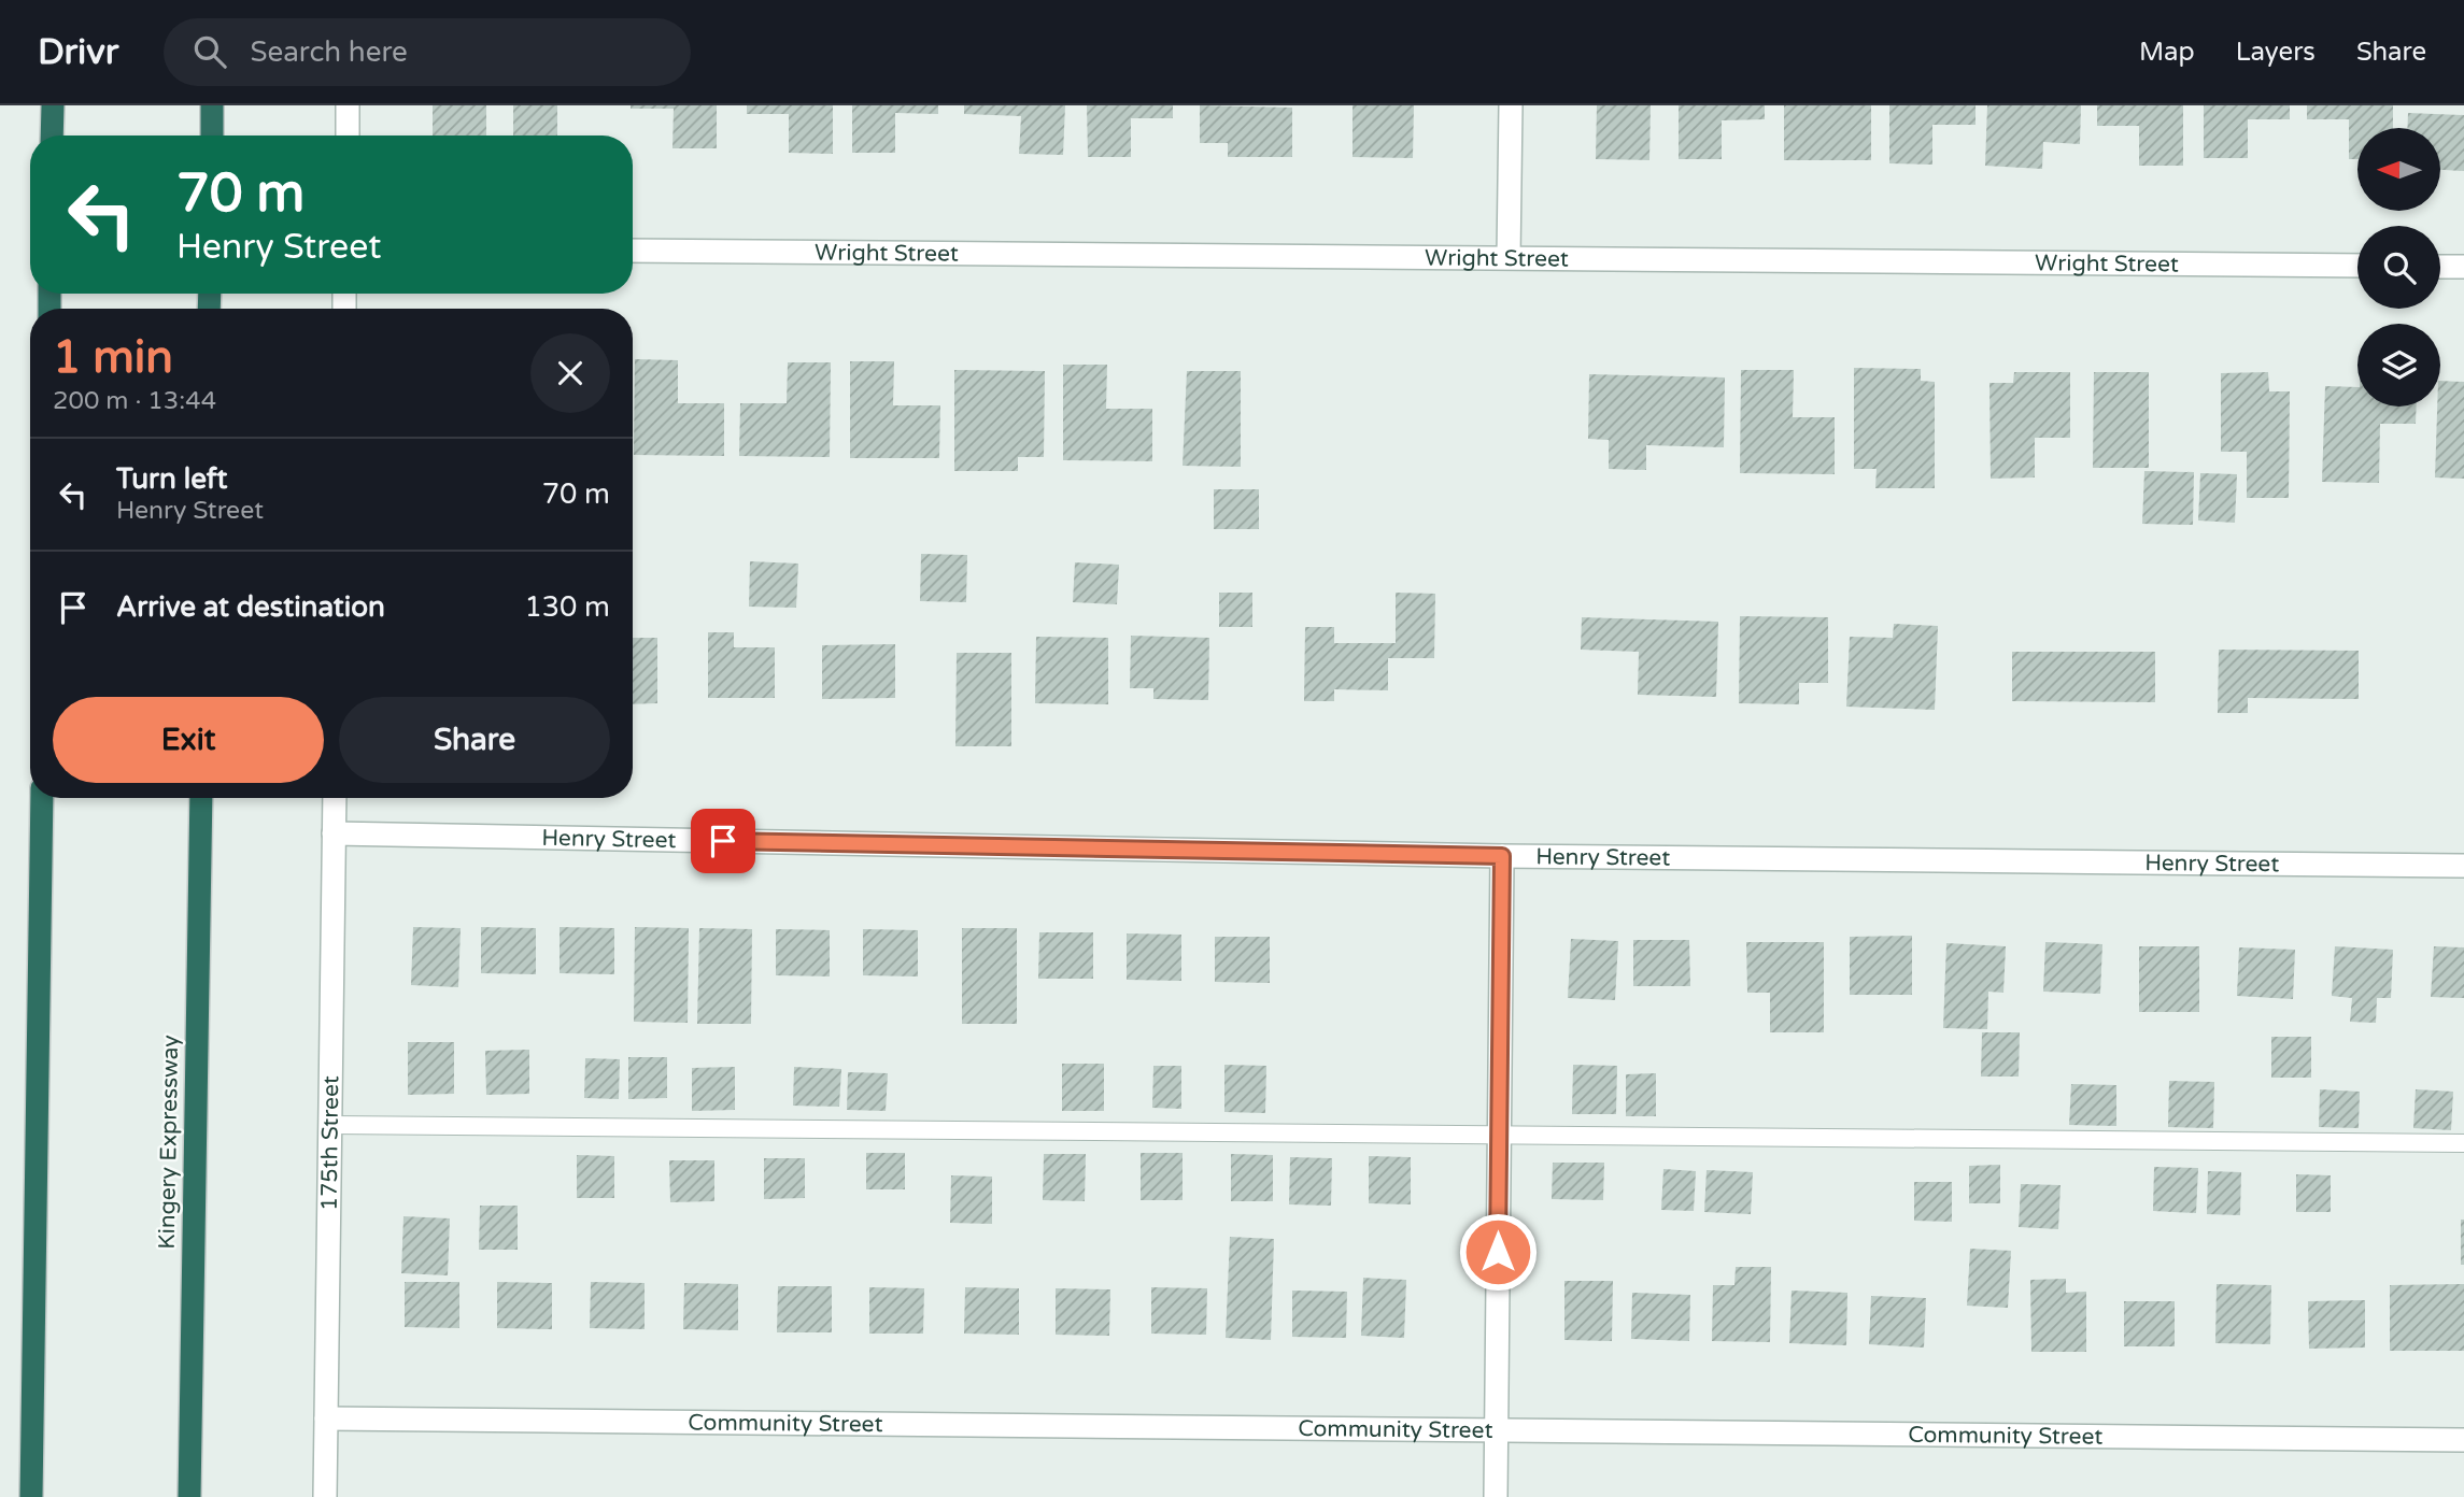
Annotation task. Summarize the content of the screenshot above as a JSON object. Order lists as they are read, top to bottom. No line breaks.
{"streets":{"highway":["Kingery Expressway"],"street":["Wright Street","Henry Street","175th Street","Community Street"]},"crossings":[["Henry Street","175th Street"],["175th Street","Community Street"]],"north":"left","page":{"header":"Drivr","search":"Search here","nav":["Map","Layers","Share"],"turn":["70 m","Henry Street"],"heading":["1 min","200 m · 13:44"],"list":[{"name":"Turn left","note":"Henry Street","value":"70 m"},{"name":"Arrive at destination","value":"130 m"}],"buttons":["Exit","Share"]}}
